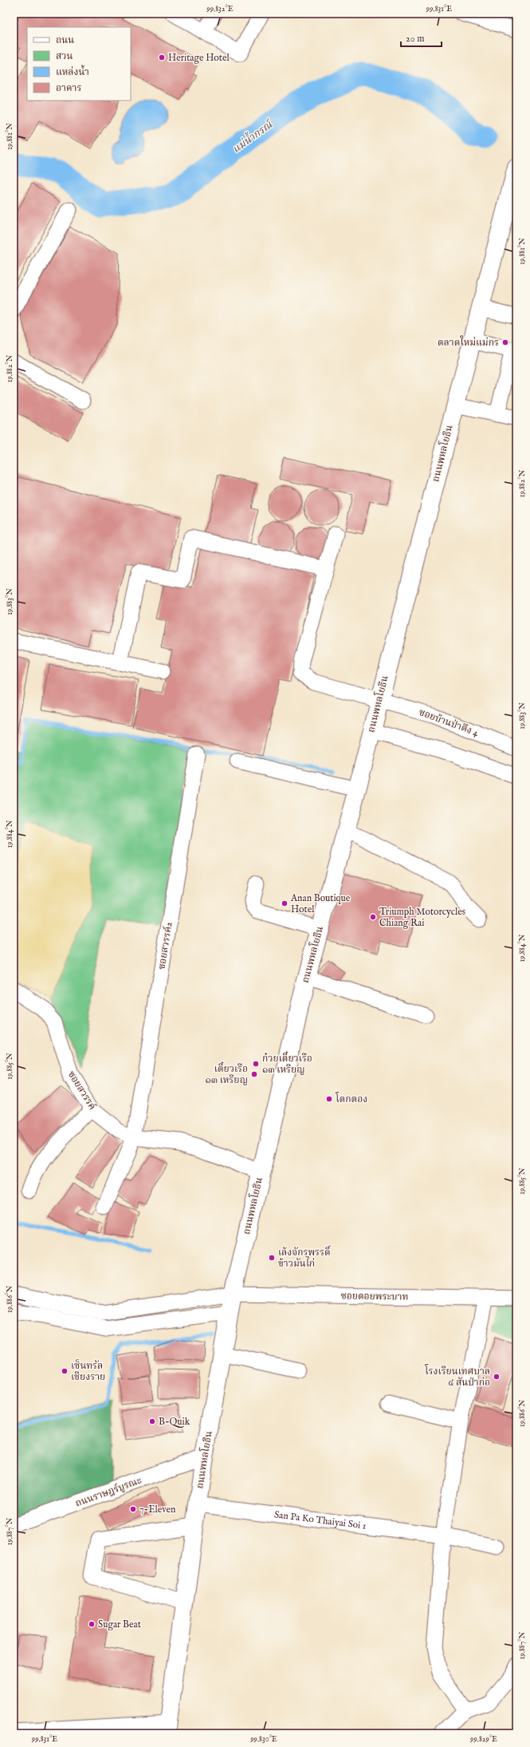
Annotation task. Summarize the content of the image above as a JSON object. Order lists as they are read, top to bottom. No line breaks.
{"streets":{"main road":["ถนนพหลโยธิน"],"street":["ซอยบ้านป่าตึง 4","ซอยสวรรค์2","ซอยสวรรค์","ซอยดอยพระบาท","ถนนราษฎร์บูรณะ","San Pa Ko Thaiyai Soi 1"]},"crossings":[["ถนนพหลโยธิน","ซอยบ้านป่าตึง 4"],["ถนนพหลโยธิน","ซอยสวรรค์"],["ถนนพหลโยธิน","ซอยดอยพระบาท"],["ถนนพหลโยธิน","ถนนราษฎร์บูรณะ"],["ถนนพหลโยธิน","San Pa Ko Thaiyai Soi 1"],["ซอยสวรรค์2","ซอยสวรรค์"]],"water":["แม่น้ำกรณ์"],"places":["Heritage Hotel","ตลาดใหม่แม่กร","Anan Boutique Hotel","Triumph Motorcycles Chiang Rai","ก๋วยเตี๋ยวเรือ ๑๓ เหรียญ","เตี๋ยวเรือ ๑๓ เหรียญ","โตกตอง","เล้งจักรพรรดิ์ ข้าวมันไก่","เซ็นทรัล เชียงราย","โรงเรียนเทศบาล ๔ สันป่าก่อ","B-Quik","7-Eleven","Sugar Beat"],"legend":["ถนน","สวน","แหล่งน้ำ","อาคาร"],"scale_bar":"20 m","coordinates":["99.832°E","99.831°E","19.881°N","19.882°N","19.883°N","19.884°N","19.885°N","19.886°N","19.887°N","99.830°E","99.829°E"]}
